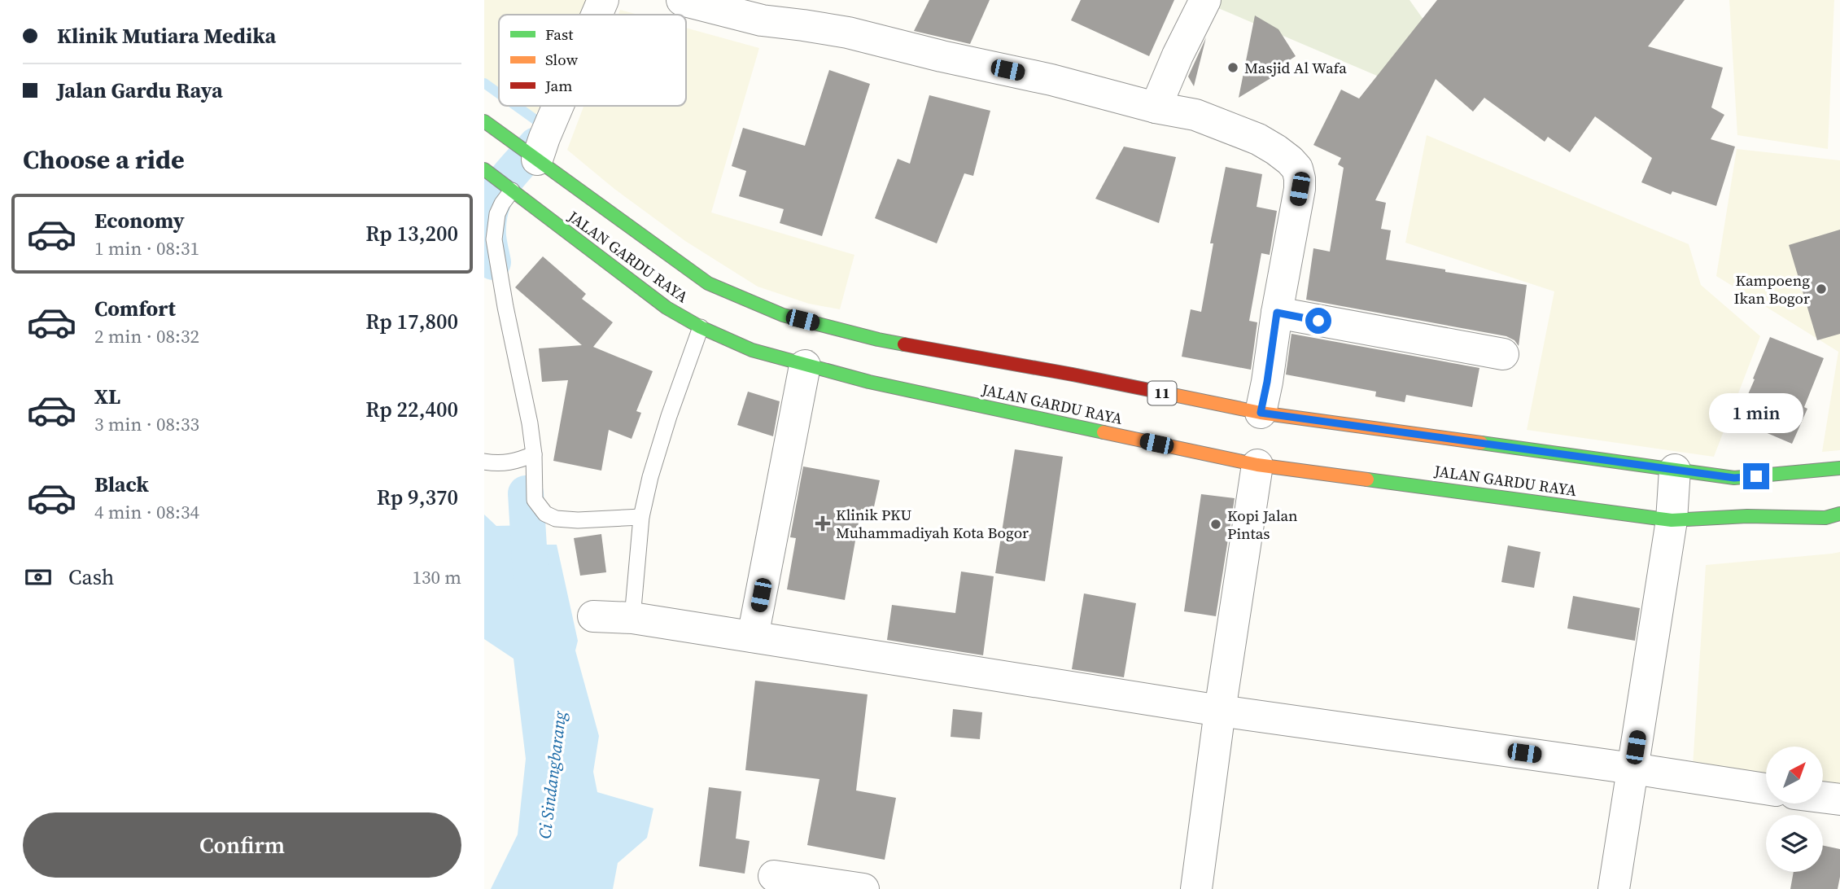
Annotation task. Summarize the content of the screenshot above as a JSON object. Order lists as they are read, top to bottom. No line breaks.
{"streets":{"highway":["JALAN GARDU RAYA","11"]},"water":["Ci Sindangbarang"],"places":{"other":["Masjid Al Wafa","Kampoeng Ikan Bogor","Kopi Jalan Pintas"],"health":["Klinik PKU Muhammadiyah Kota Bogor"]},"legend":["Fast","Slow","Jam"],"north":"top right","page":{"banner":["Klinik Mutiara Medika","Jalan Gardu Raya"],"heading":"Choose a ride","list":[{"name":"Economy","note":"1 min · 08:31","value":"Rp 13,200"},{"name":"Comfort","note":"2 min · 08:32","value":"Rp 17,800"},{"name":"XL","note":"3 min · 08:33","value":"Rp 22,400"},{"name":"Black","note":"4 min · 08:34","value":"Rp 9,370"}],"bubble":"1 min","pay":["Cash","130 m"],"buttons":"Confirm"}}
